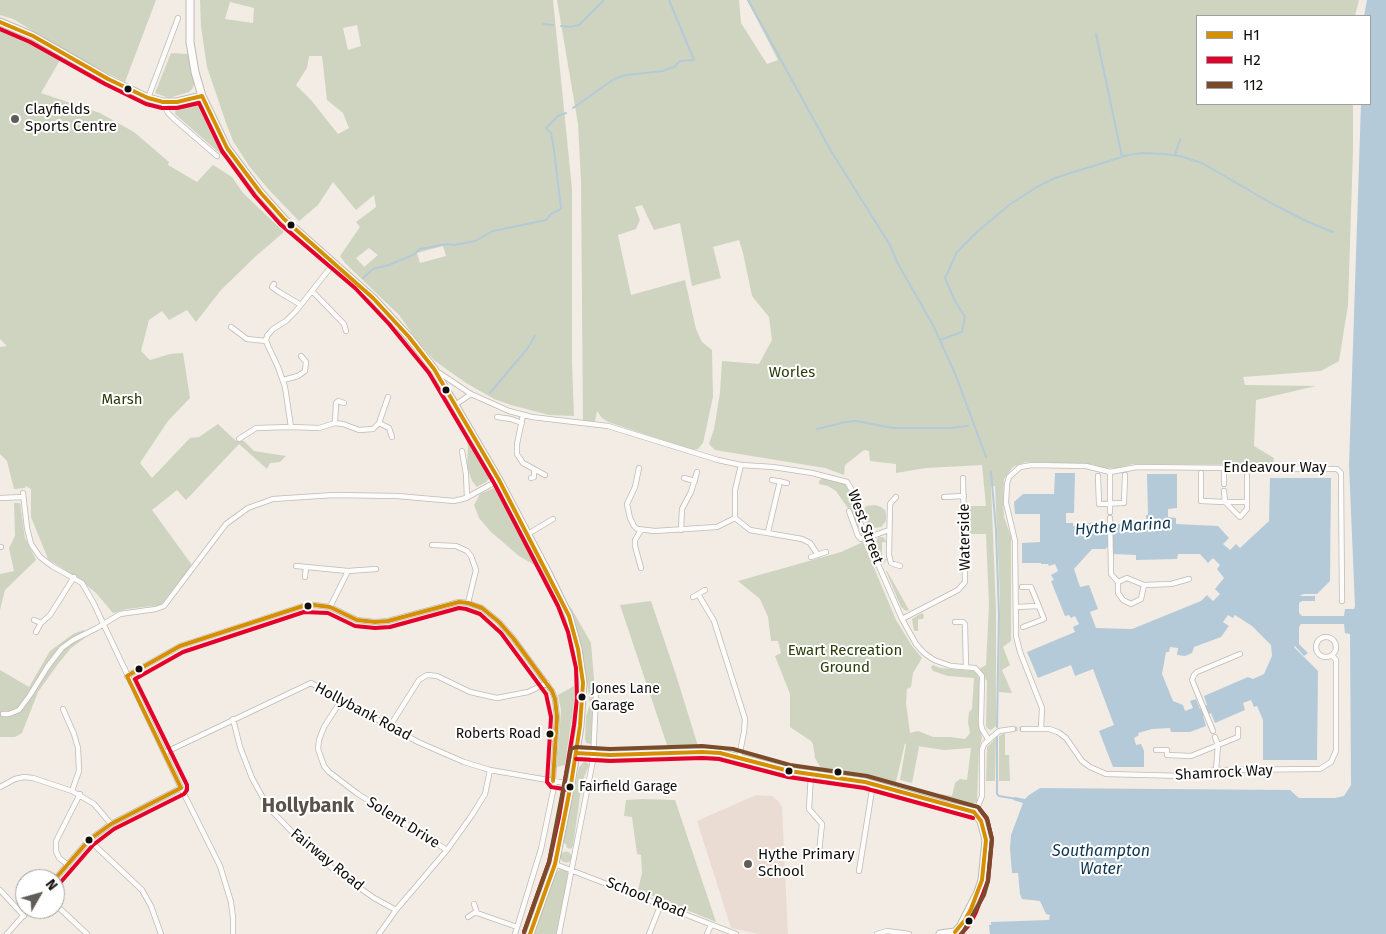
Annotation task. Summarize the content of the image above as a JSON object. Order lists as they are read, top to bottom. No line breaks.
{"streets":{"street":["Endeavour Way","West Street","Waterside","Hollybank Road","Shamrock Way","Solent Drive","Fairway Road","School Road"]},"crossings":[["Endeavour Way","Shamrock Way"],["West Street","Waterside"],["Hollybank Road","Solent Drive"],["Hollybank Road","Fairway Road"]],"districts":["Hollybank"],"water":["Hythe Marina","Southampton Water"],"parks":["Worles","Marsh","Ewart Recreation Ground"],"places":["Clayfields Sports Centre","Jones Lane Garage","Roberts Road","Fairfield Garage","Hythe Primary School"],"lines":["transit line H1","transit line H2","transit line 112"],"legend":["H1","H2","112"],"north":"top right"}
